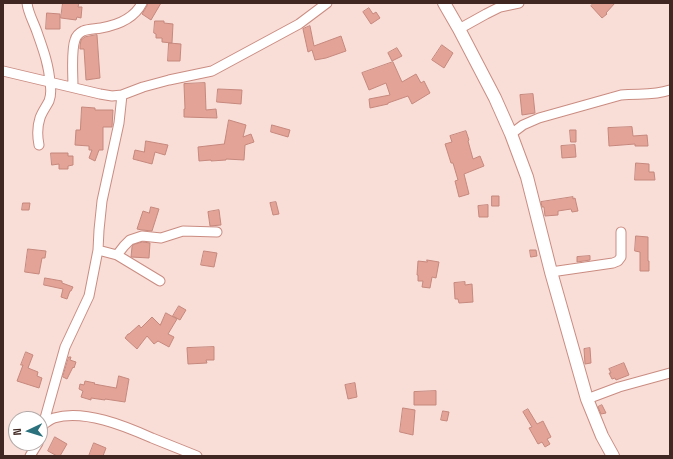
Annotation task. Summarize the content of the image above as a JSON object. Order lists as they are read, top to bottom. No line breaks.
{"north":"left"}
